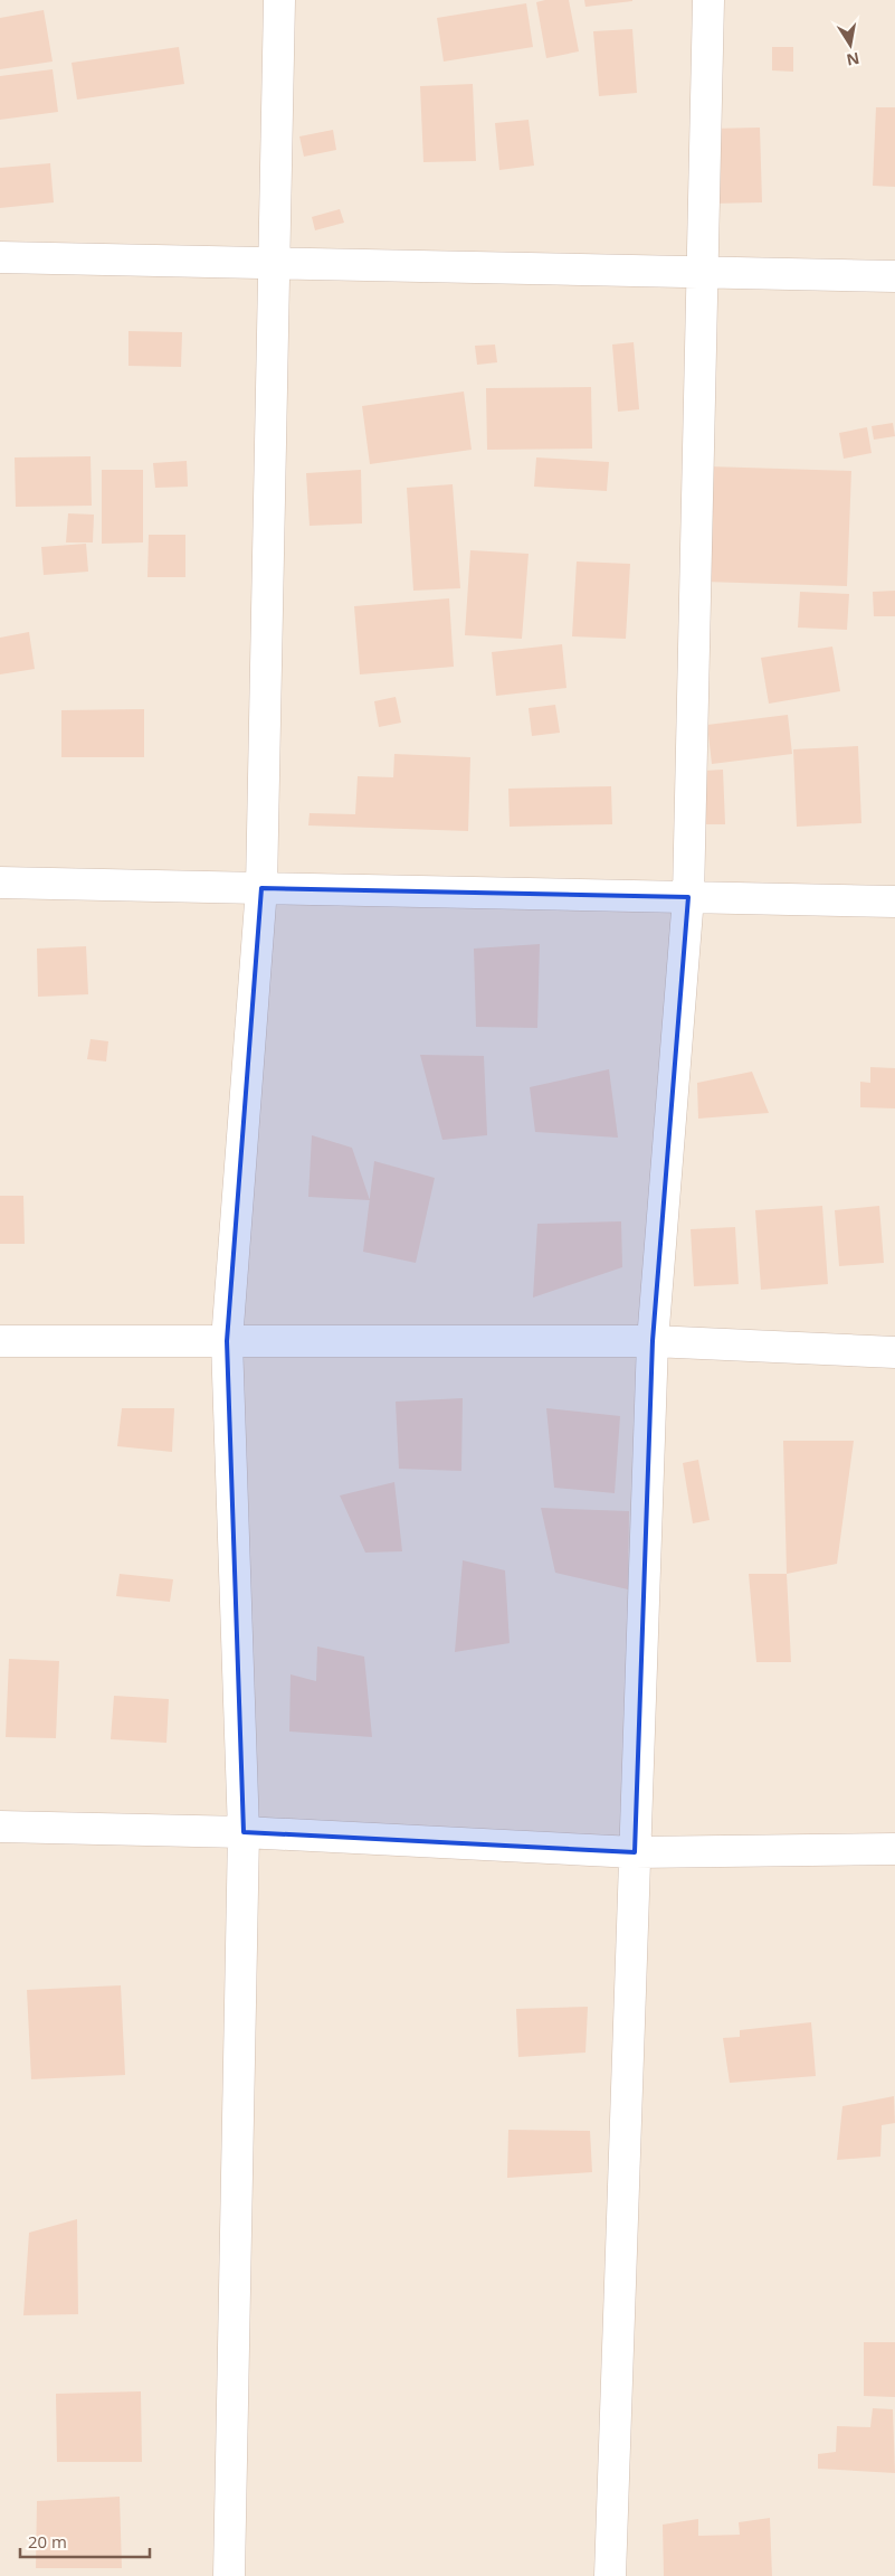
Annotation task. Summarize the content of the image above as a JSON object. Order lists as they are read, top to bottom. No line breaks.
{"scale_bar":"20 m","north":"bottom"}
